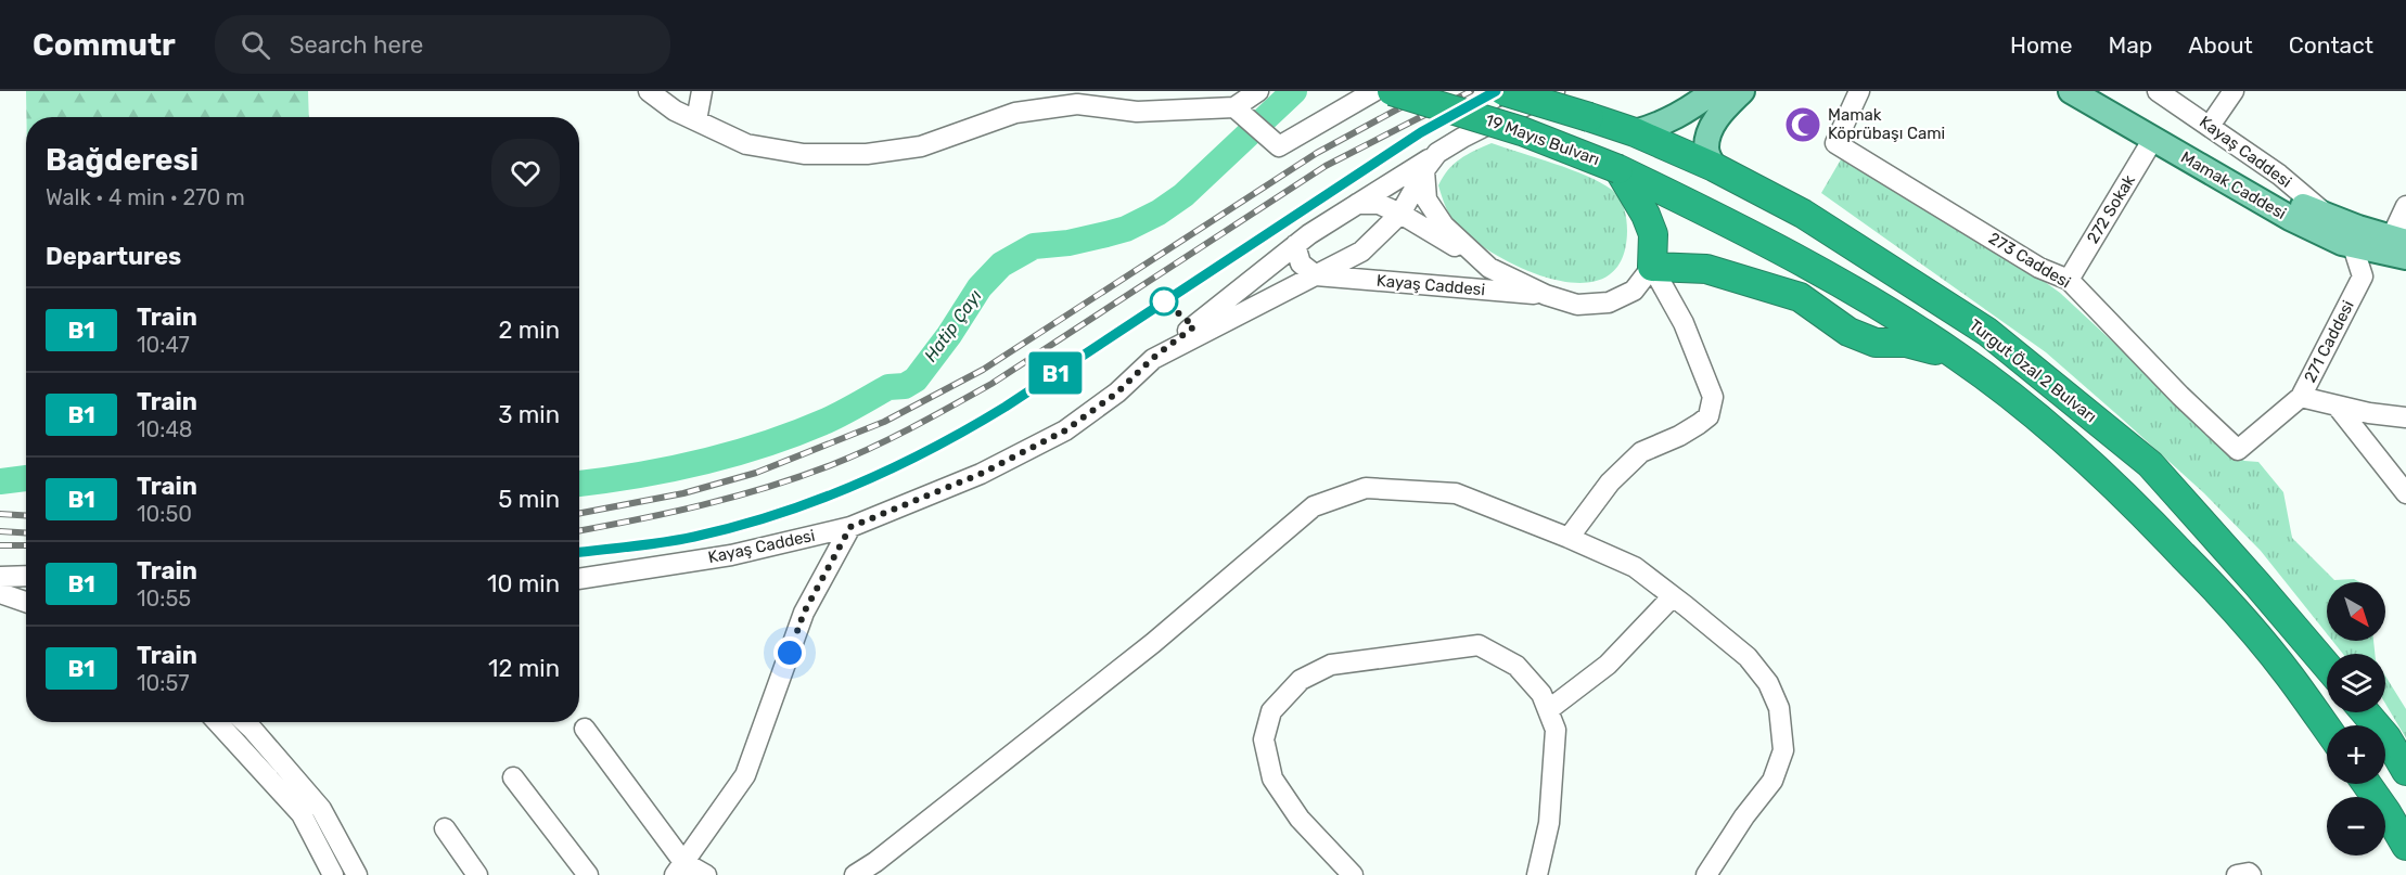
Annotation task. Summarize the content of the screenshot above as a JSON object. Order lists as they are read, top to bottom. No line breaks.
{"streets":{"highway":["19 Mayıs Bulvarı","Turgut Özal 2 Bulvarı"],"main road":["Mamak Caddesi"],"street":["Kayaş Caddesi","272 Sokak","273 Caddesi","271 Caddesi"]},"crossings":[["19 Mayıs Bulvarı","Turgut Özal 2 Bulvarı"],["Kayaş Caddesi","Mamak Caddesi"],["Mamak Caddesi","272 Sokak"],["Mamak Caddesi","271 Caddesi"],["272 Sokak","273 Caddesi"],["273 Caddesi","271 Caddesi"]],"water":["Hatip Çayı"],"places":{"mosque":["Mamak Köprübaşı Cami"]},"north":"bottom right","page":{"header":"Commutr","search":"Search here","nav":["Home","Map","About","Contact"],"on_map":"B1","heading":[["Bağderesi","Walk · 4 min · 270 m"],"Departures"],"list":[{"mark":"B1","name":"Train","note":"10:47","value":"2 min"},{"mark":"B1","name":"Train","note":"10:48","value":"3 min"},{"mark":"B1","name":"Train","note":"10:50","value":"5 min"},{"mark":"B1","name":"Train","note":"10:55","value":"10 min"},{"mark":"B1","name":"Train","note":"10:57","value":"12 min"}],"map_buttons":["+","−"]}}
